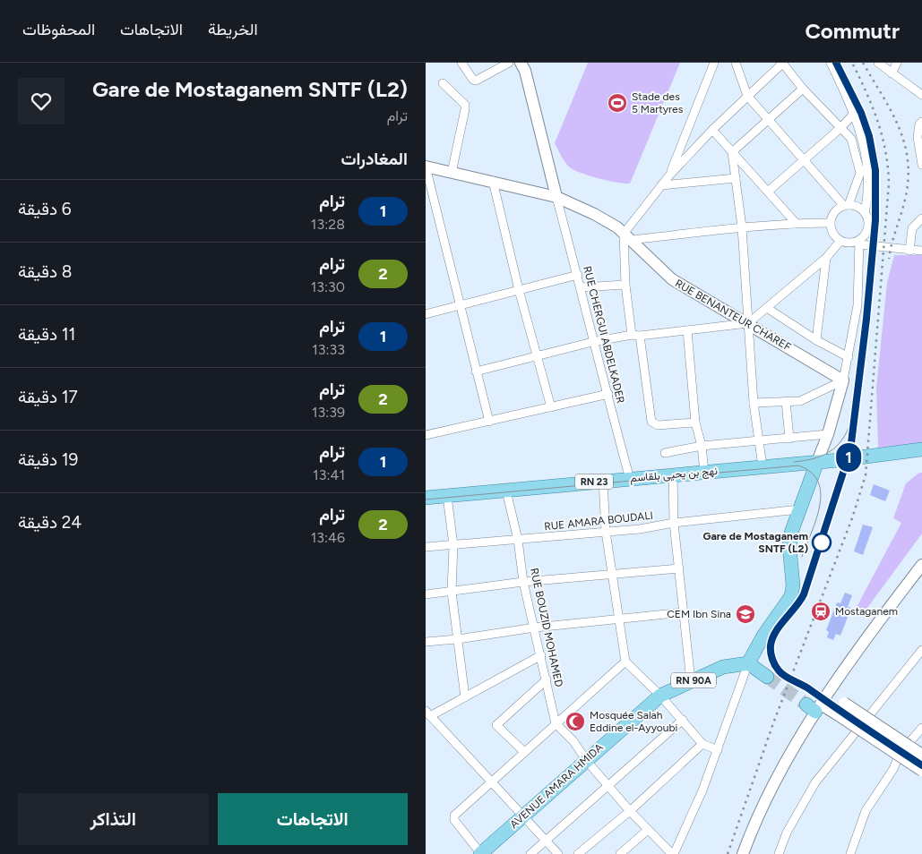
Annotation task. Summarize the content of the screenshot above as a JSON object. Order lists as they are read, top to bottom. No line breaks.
{"streets":{"main road":["RUE BENANTEUR CHAREF","نهج بن يحيى بلقاسم","RN 23","RN 90A","AVENUE AMARA HMIDA"],"street":["RUE CHERGUI ABDELKADER","RUE AMARA BOUDALI","RUE BOUZID MOHAMED"]},"crossings":[["RUE BENANTEUR CHAREF","RUE CHERGUI ABDELKADER"],["RUE CHERGUI ABDELKADER","نهج بن يحيى بلقاسم"],["نهج بن يحيى بلقاسم","RUE BOUZID MOHAMED"],["RUE AMARA BOUDALI","RUE BOUZID MOHAMED"]],"places":{"sports":["Stade des 5 Martyres"],"other":["Gare de Mostaganem SNTF (L2)"],"station":["Mostaganem"],"school or university":["CEM Ibn Sina"],"mosque":["Mosquée Salah Eddine el-Ayyoubi"]},"lines":["tram line 1"],"page":{"header":"Commutr","nav":["الخريطة","الاتجاهات","المحفوظات"],"on_map":"1","heading":[["Gare de Mostaganem SNTF (L2)","ترام"],"المغادرات"],"list":[{"mark":"1","name":"ترام","note":"13:28","value":"6 دقيقة"},{"mark":"2","name":"ترام","note":"13:30","value":"8 دقيقة"},{"mark":"1","name":"ترام","note":"13:33","value":"11 دقيقة"},{"mark":"2","name":"ترام","note":"13:39","value":"17 دقيقة"},{"mark":"1","name":"ترام","note":"13:41","value":"19 دقيقة"},{"mark":"2","name":"ترام","note":"13:46","value":"24 دقيقة"}],"buttons":["الاتجاهات","التذاكر"]}}
